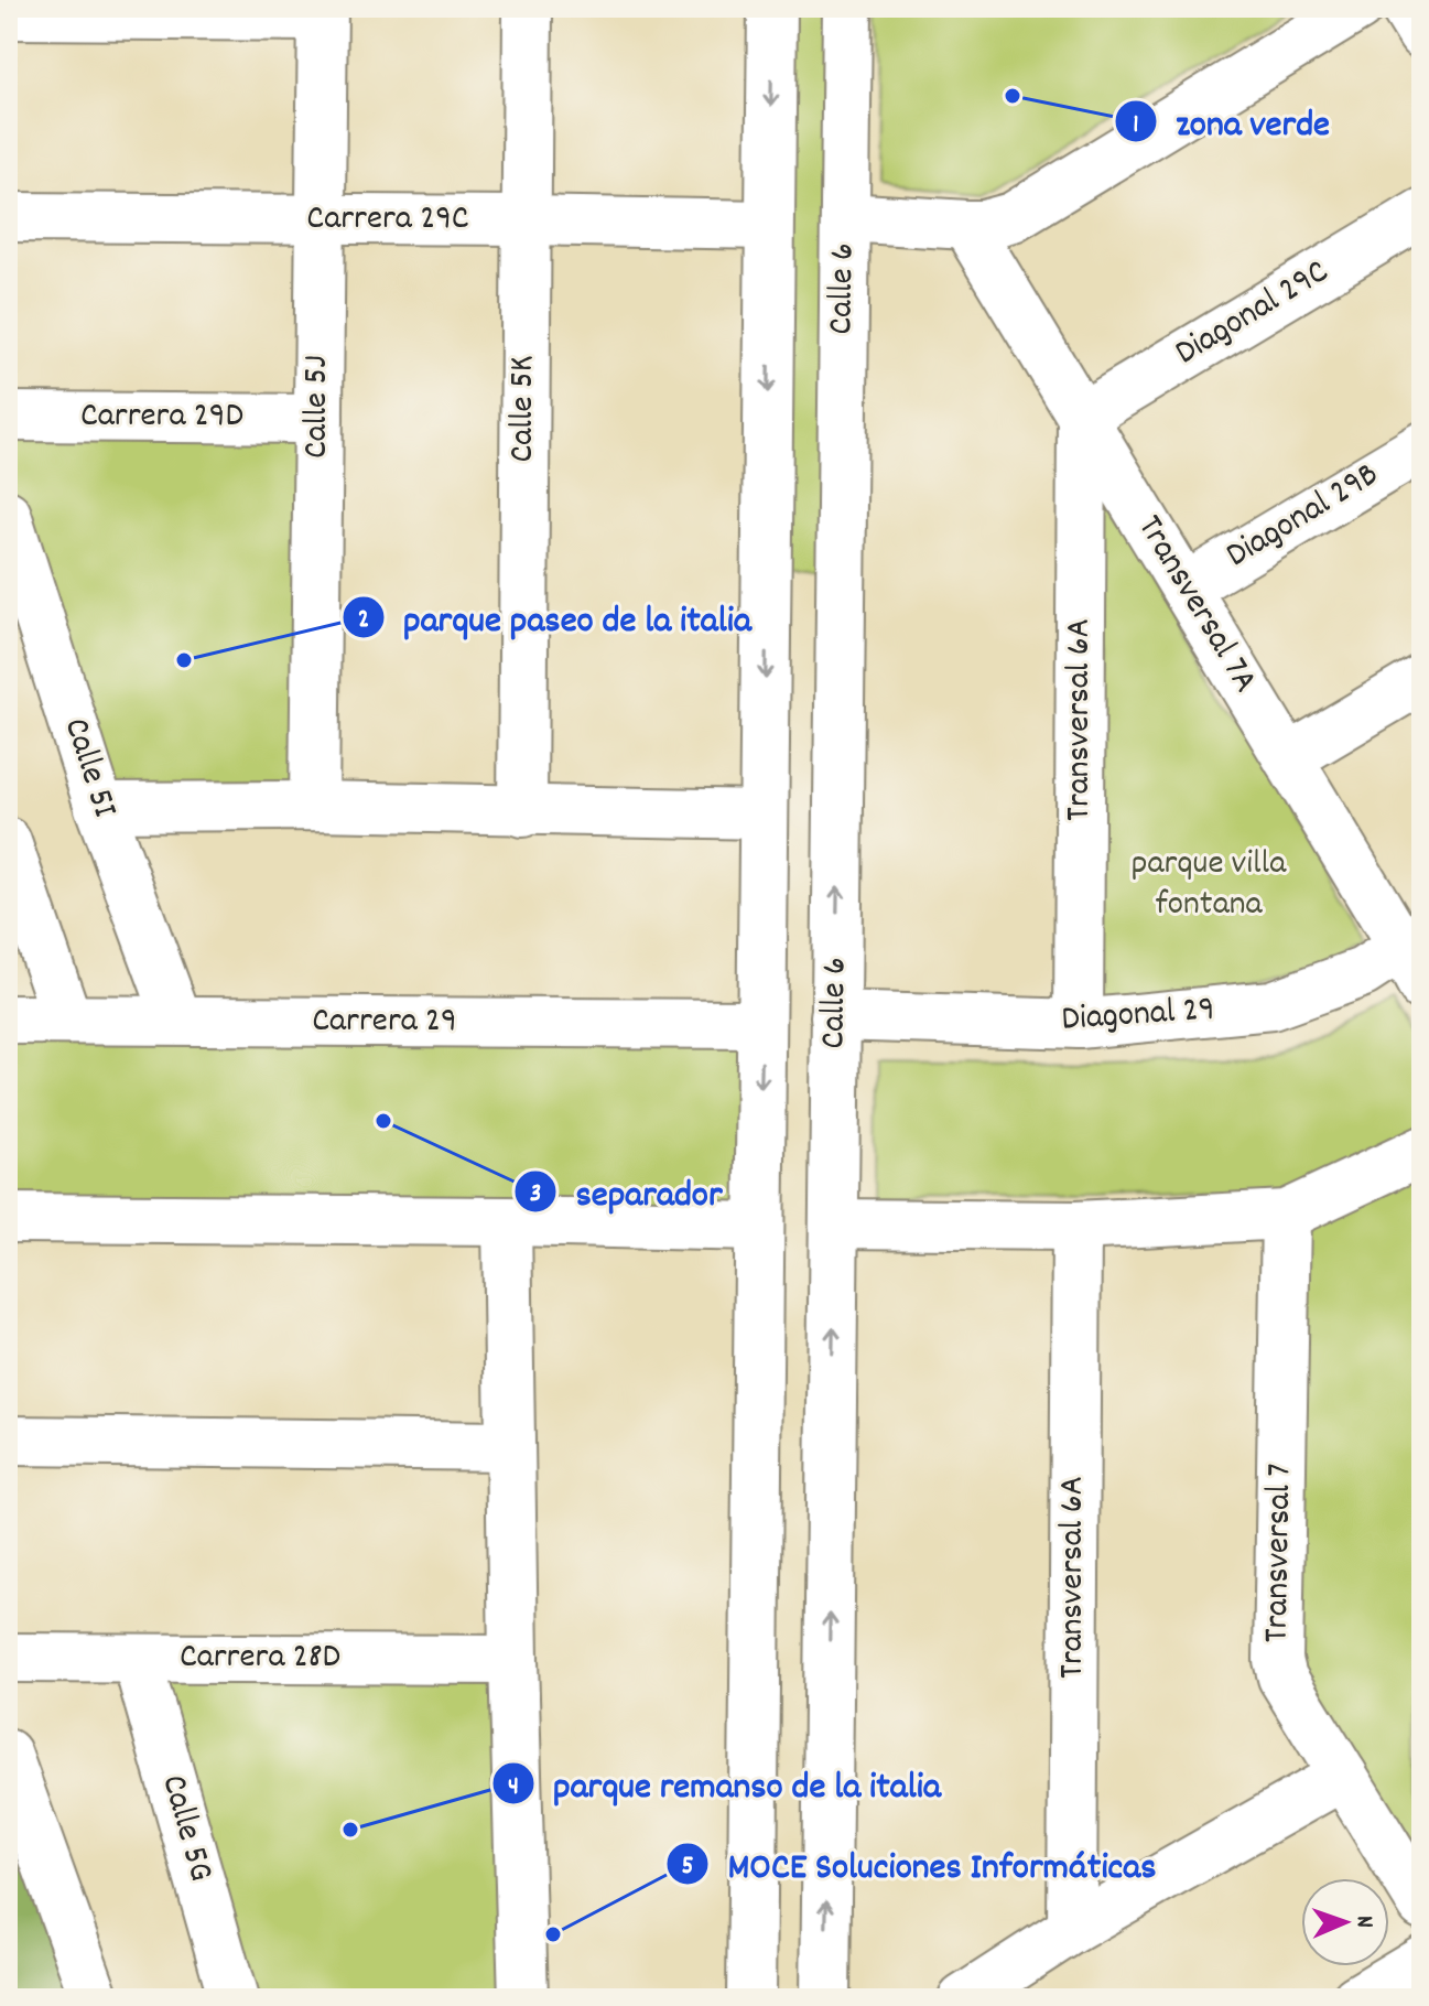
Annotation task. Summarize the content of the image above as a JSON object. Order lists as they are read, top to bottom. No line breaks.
{"streets":{"street":["Carrera 29C","Calle 6","Diagonal 29C","Calle 5J","Calle 5K","Carrera 29D","Diagonal 29B","Transversal 7A","Transversal 6A","Calle 5I","Diagonal 29","Carrera 29","Transversal 7","Carrera 28D","Calle 5G"]},"crossings":[["Carrera 29C","Calle 5J"],["Carrera 29C","Calle 5K"],["Calle 6","Diagonal 29"],["Diagonal 29C","Transversal 7A"],["Diagonal 29C","Transversal 6A"],["Calle 5J","Carrera 29D"],["Diagonal 29B","Transversal 7A"],["Transversal 7A","Transversal 6A"],["Transversal 7A","Diagonal 29"],["Transversal 6A","Diagonal 29"],["Calle 5I","Carrera 29"],["Carrera 28D","Calle 5G"]],"parks":["parque villa fontana"],"places":["zona verde","parque paseo de la italia","separador","parque remanso de la italia","MOCE Soluciones Informáticas"],"north":"right"}
